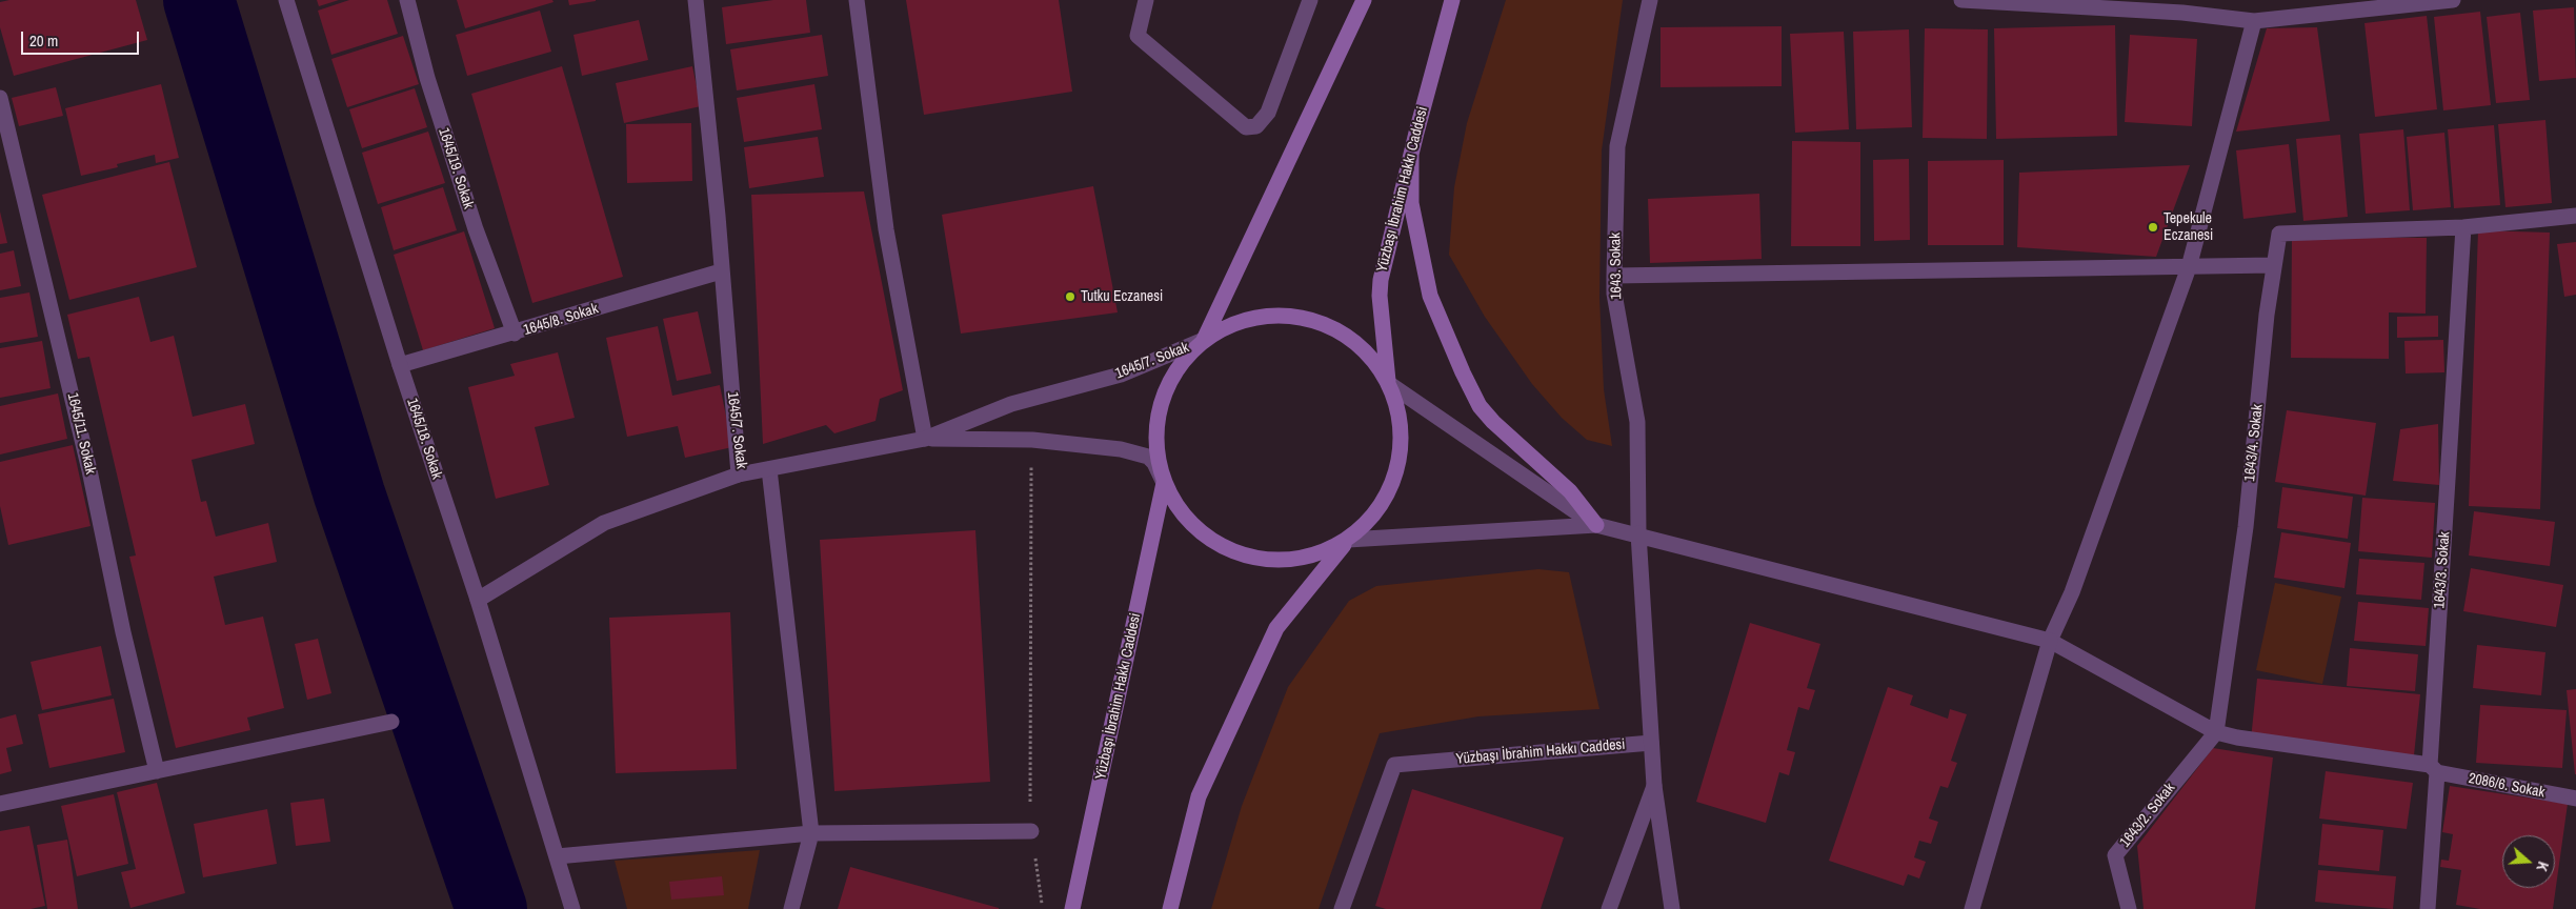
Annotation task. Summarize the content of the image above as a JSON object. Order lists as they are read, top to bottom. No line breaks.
{"streets":{"main road":["Yüzbaşı İbrahim Hakkı Caddesi"],"street":["1645/19. Sokak","1643. Sokak","1645/8. Sokak","1645/7. Sokak","1645/11. Sokak","1645/18. Sokak","1643/4. Sokak","1643/3. Sokak","2086/6. Sokak","1643/2. Sokak"]},"crossings":[["1645/19. Sokak","1645/8. Sokak"],["Yüzbaşı İbrahim Hakkı Caddesi","1643. Sokak"],["1645/8. Sokak","1645/7. Sokak"],["1645/8. Sokak","1645/18. Sokak"],["1643/4. Sokak","1643/3. Sokak"],["1643/4. Sokak","1643/2. Sokak"],["1643/3. Sokak","2086/6. Sokak"]],"places":["Tepekule Eczanesi","Tutku Eczanesi"],"scale_bar":"20 m","north":"right"}
